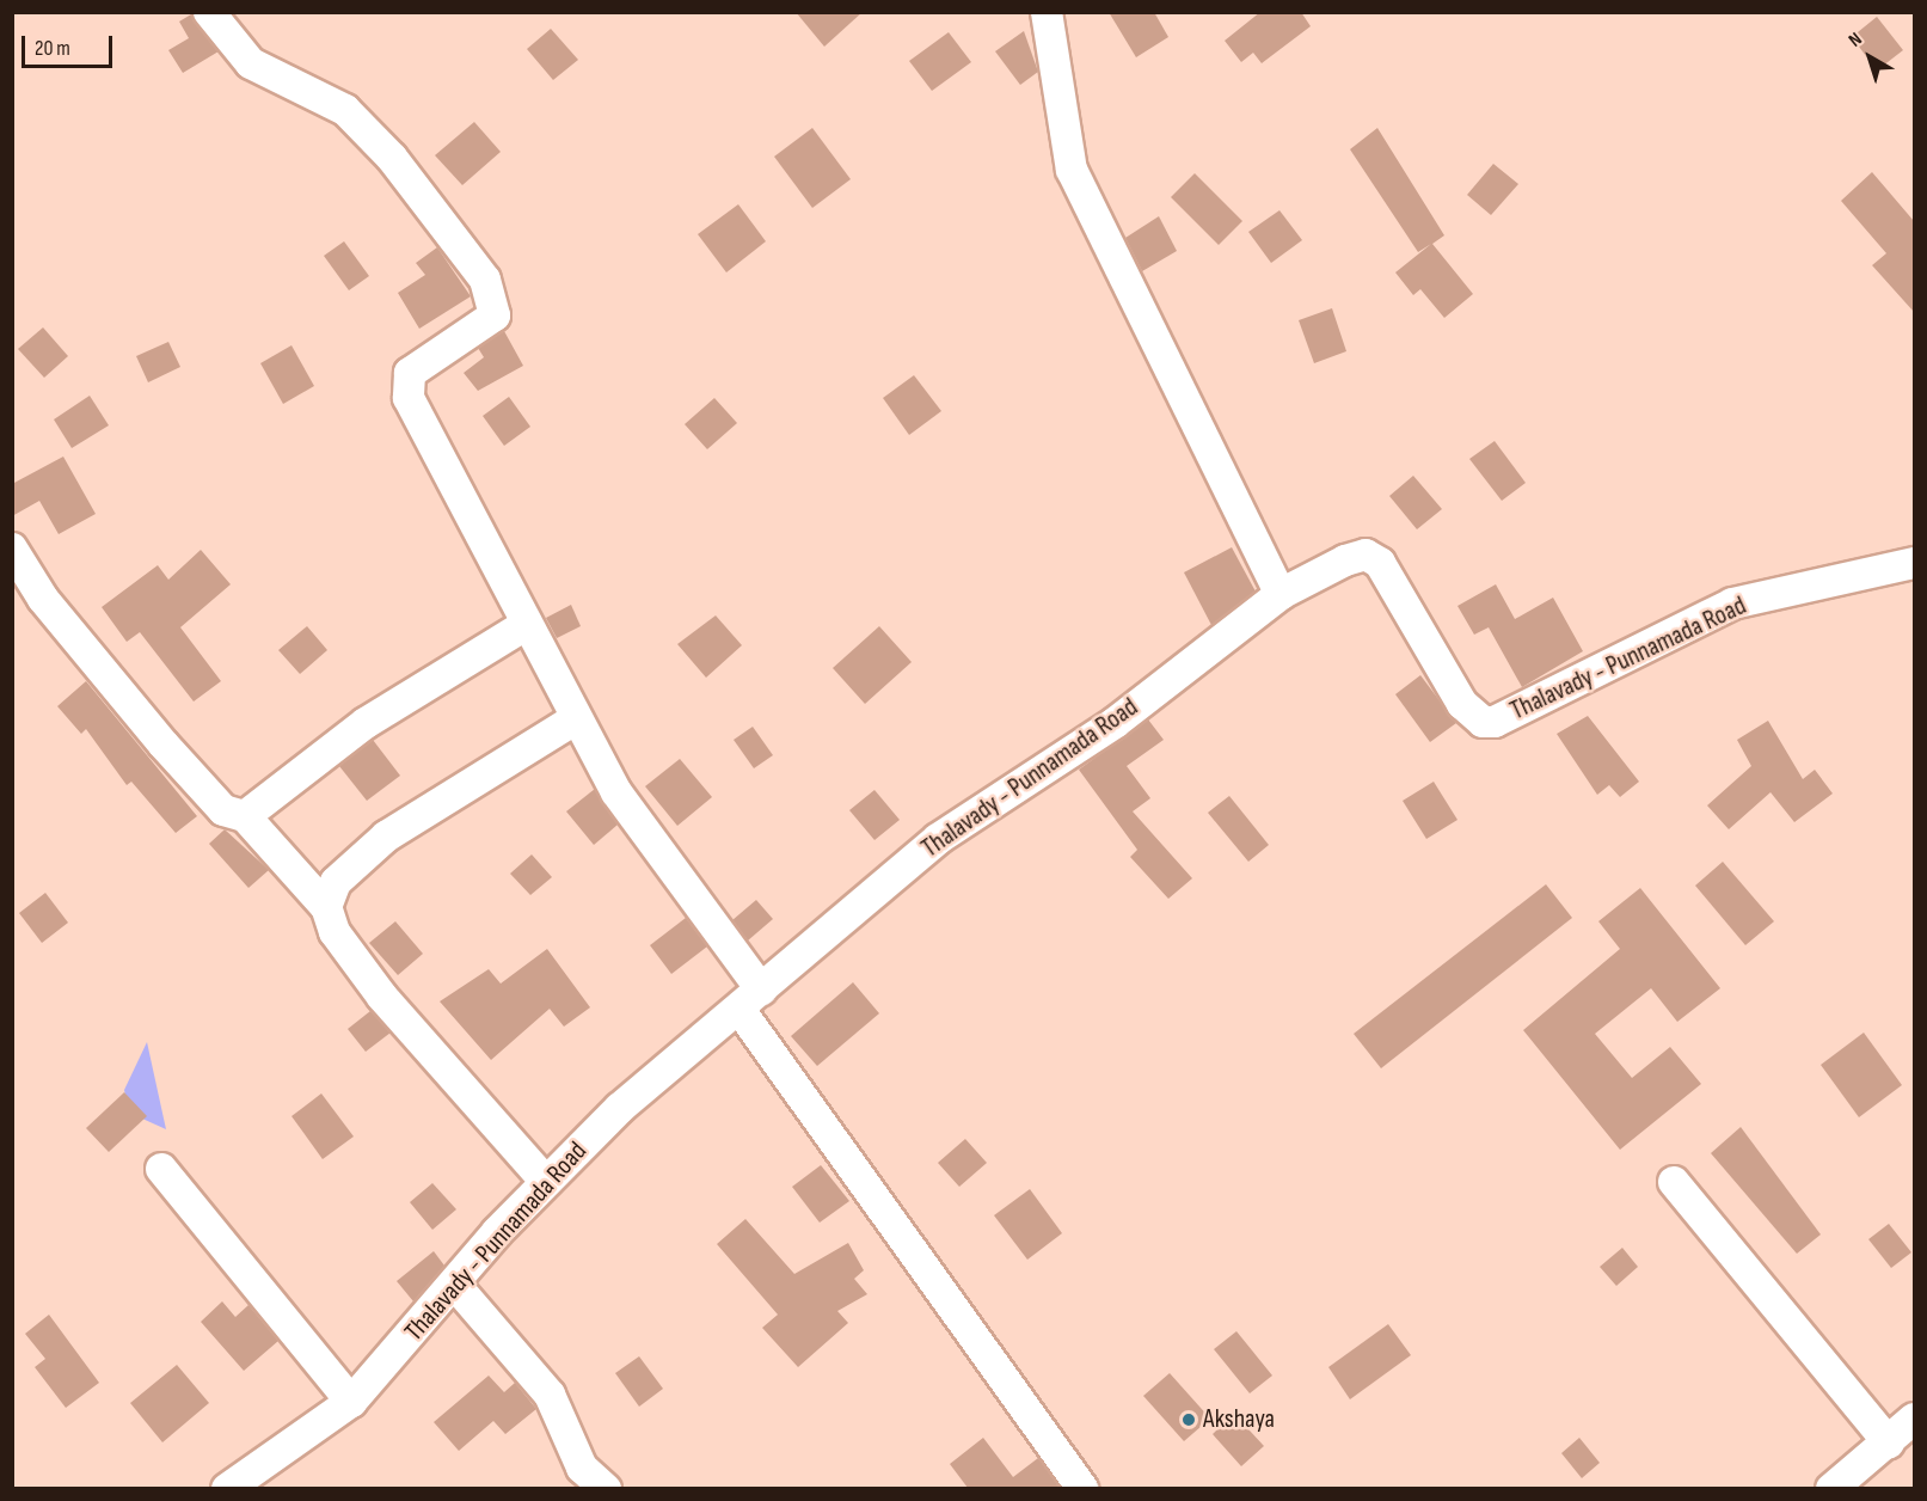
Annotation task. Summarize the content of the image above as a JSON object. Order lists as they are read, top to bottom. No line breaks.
{"streets":{"street":["Thalavady - Punnamada Road"]},"places":["Akshaya"],"scale_bar":"20 m","north":"top left"}
